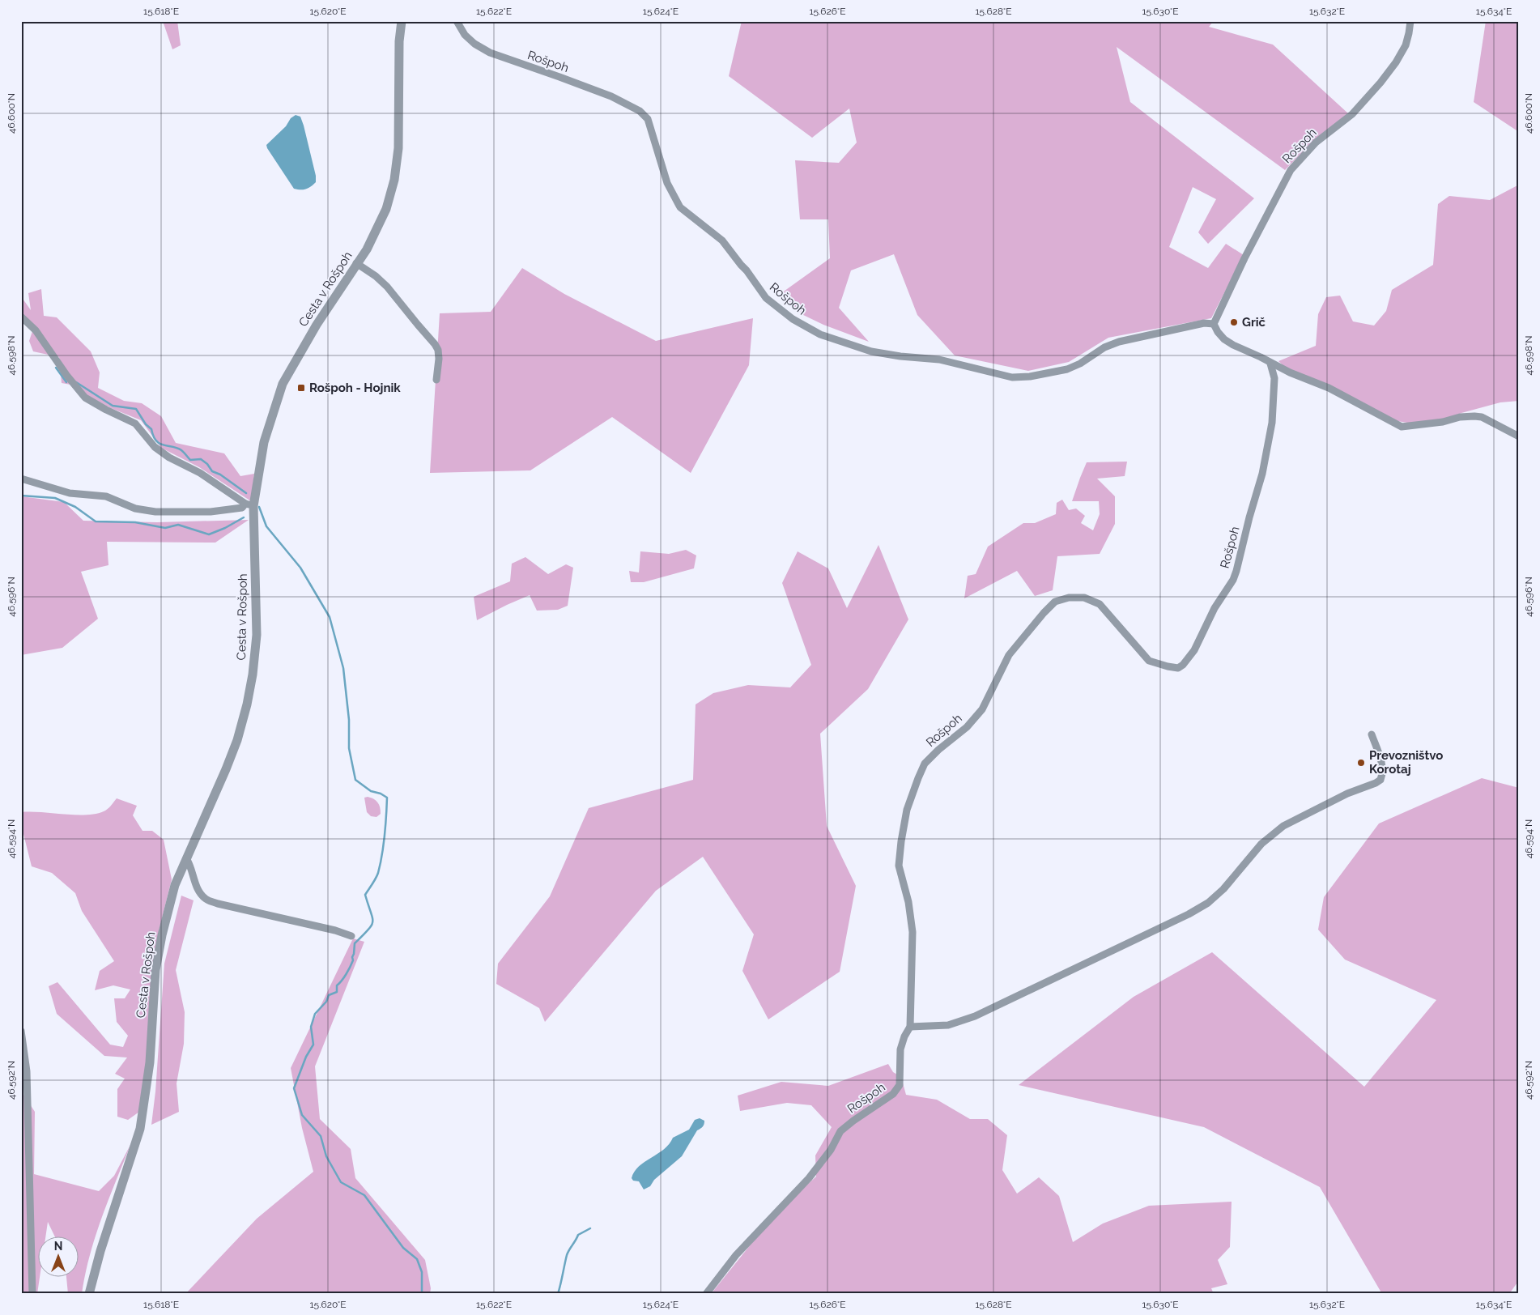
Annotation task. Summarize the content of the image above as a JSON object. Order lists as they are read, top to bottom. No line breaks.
{"streets":{"street":["Rošpoh","Cesta v Rošpoh"]},"places":{"other":["Grič","Prevozništvo Korotaj"],"transit":["Rošpoh - Hojnik"]},"north":"top","coordinates":["15.618°E","15.620°E","15.622°E","15.624°E","15.626°E","15.628°E","15.630°E","15.632°E","15.634°E","46.600°N","46.598°N","46.596°N","46.594°N","46.592°N"]}
